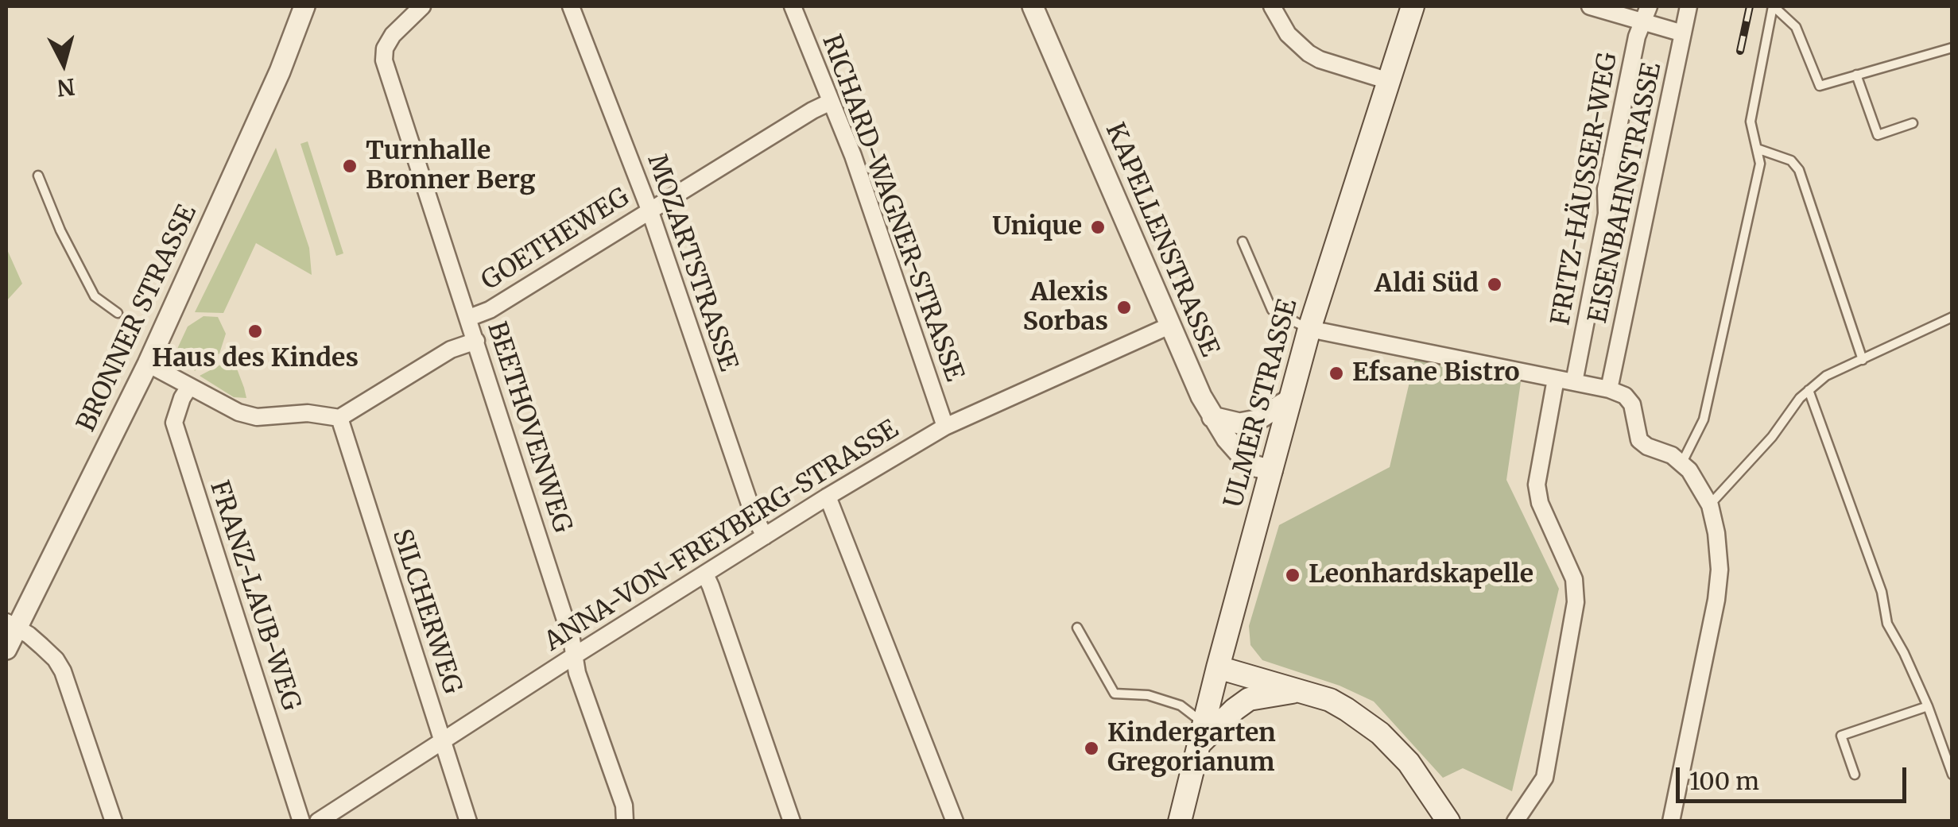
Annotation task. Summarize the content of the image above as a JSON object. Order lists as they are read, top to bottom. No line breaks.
{"streets":{"main road":["ULMER STRASSE"],"street":["FRITZ-HÄUSSER-WEG","EISENBAHNSTRASSE","RICHARD-WAGNER-STRASSE","GOETHEWEG","KAPELLENSTRASSE","MOZARTSTRASSE","BRONNER STRASSE","BEETHOVENWEG","ANNA-VON-FREYBERG-STRASSE","FRANZ-LAUB-WEG","SILCHERWEG"]},"crossings":[["RICHARD-WAGNER-STRASSE","GOETHEWEG"],["RICHARD-WAGNER-STRASSE","ANNA-VON-FREYBERG-STRASSE"],["GOETHEWEG","MOZARTSTRASSE"],["GOETHEWEG","BEETHOVENWEG"],["KAPELLENSTRASSE","ULMER STRASSE"],["KAPELLENSTRASSE","ANNA-VON-FREYBERG-STRASSE"],["MOZARTSTRASSE","ANNA-VON-FREYBERG-STRASSE"],["BEETHOVENWEG","ANNA-VON-FREYBERG-STRASSE"],["ANNA-VON-FREYBERG-STRASSE","SILCHERWEG"]],"places":["Turnhalle Bronner Berg","Unique","Aldi Süd","Alexis Sorbas","Haus des Kindes","Efsane Bistro","Leonhardskapelle","Kindergarten Gregorianum"],"scale_bar":"100 m","north":"bottom"}
